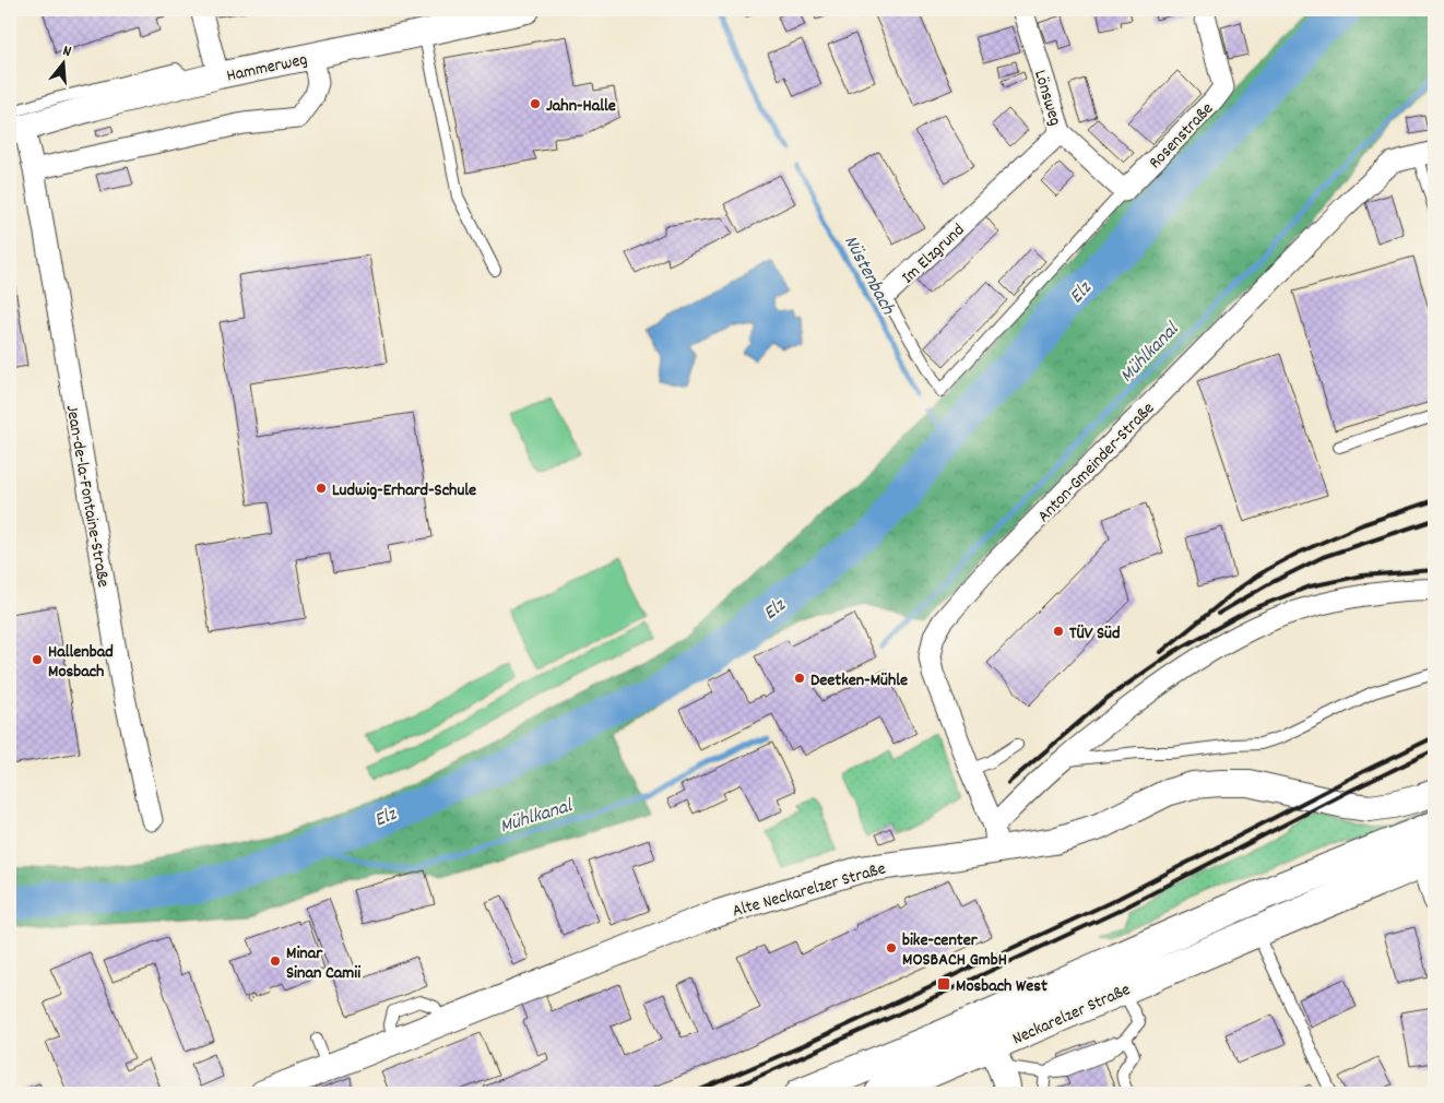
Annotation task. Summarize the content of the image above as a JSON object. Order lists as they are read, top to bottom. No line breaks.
{"streets":{"main road":["Neckarelzer Straße"],"street":["Hammerweg","Lönsweg","Rosenstraße","Im Elzgrund","Anton-Gmeinder-Straße","Jean-de-la-Fontaine-Straße","Alte Neckarelzer Straße"]},"crossings":[["Hammerweg","Jean-de-la-Fontaine-Straße"],["Lönsweg","Rosenstraße"],["Lönsweg","Im Elzgrund"],["Rosenstraße","Im Elzgrund"],["Anton-Gmeinder-Straße","Alte Neckarelzer Straße"]],"water":["Nüstenbach","Elz","Mühlkanal"],"places":{"other":["Jahn-Halle","Ludwig-Erhard-Schule","TÜV Süd","Hallenbad Mosbach","Deetken-Mühle","bike-center MOSBACH GmbH","Minar Sinan Camii"],"transit":["Mosbach West"]},"north":"top"}
